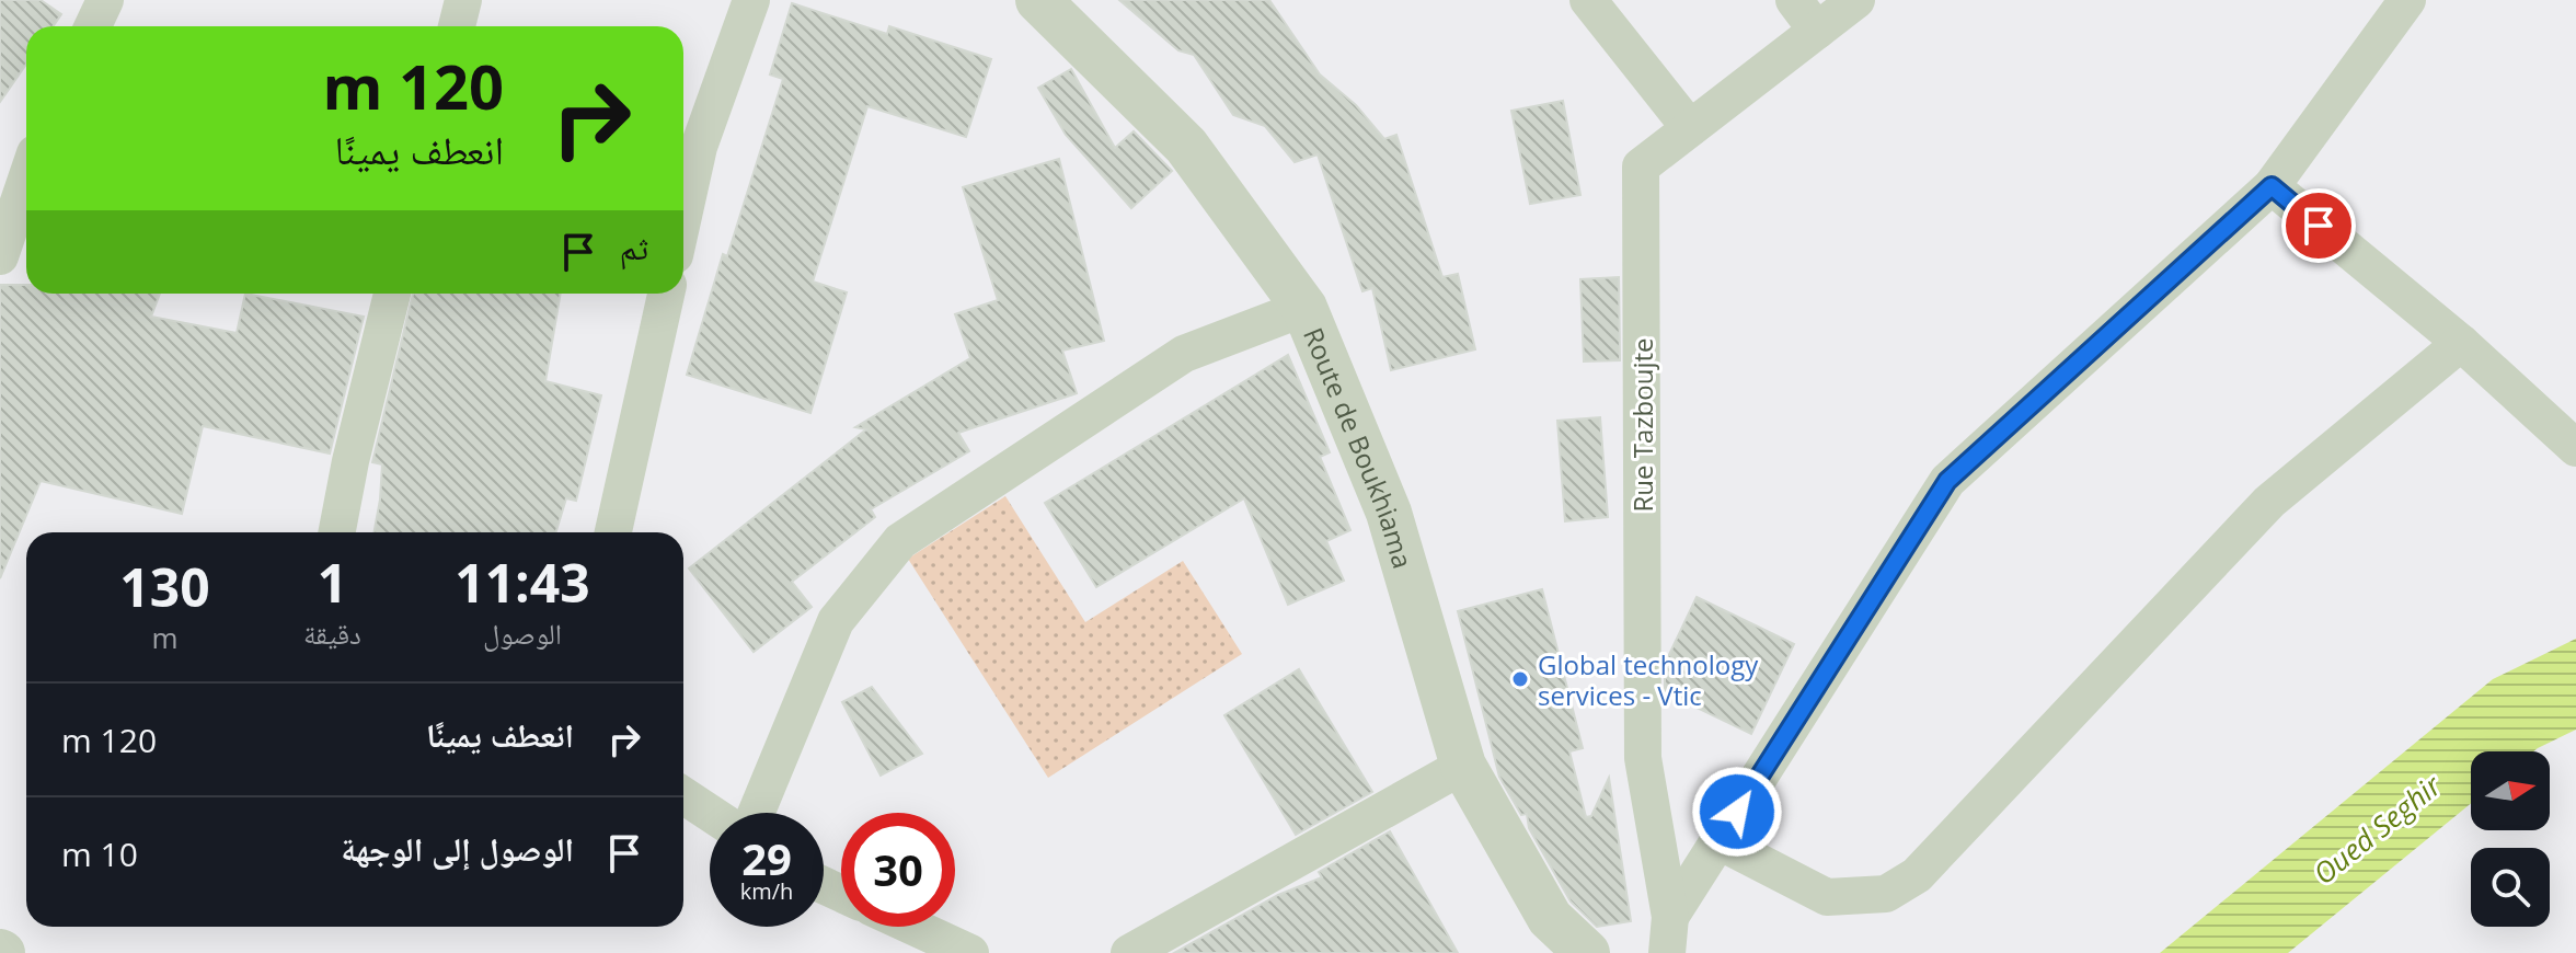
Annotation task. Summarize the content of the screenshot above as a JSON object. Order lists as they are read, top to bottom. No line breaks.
{"streets":{"street":["Rue Tazboujte","Route de Boukhiama"]},"water":["Oued Seghir"],"places":["Global technology services - Vtic"],"north":"right","page":{"turn":["120 m","انعطف يمينًا"],"then":"ثم","eta":["11:43","الوصول","1","دقيقة","130","m"],"list":[{"name":"انعطف يمينًا","value":"120 m"},{"name":"الوصول إلى الوجهة","value":"10 m"}],"speed":"29 km/h","limit":"30"}}
